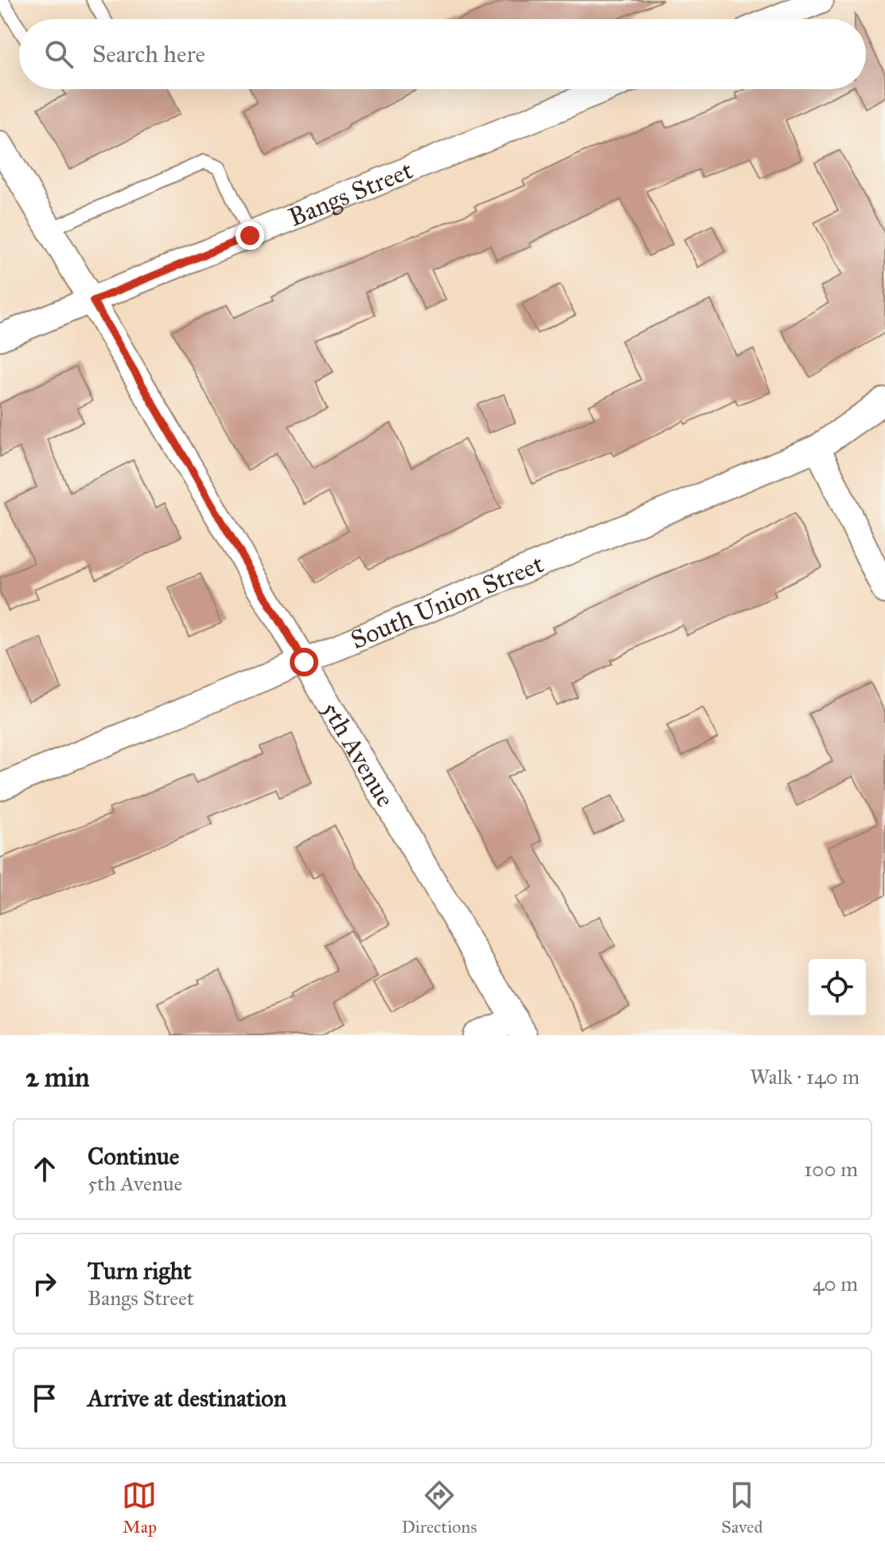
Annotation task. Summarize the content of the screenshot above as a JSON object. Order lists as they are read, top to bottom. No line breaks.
{"streets":{"street":["Bangs Street","South Union Street","5th Avenue"]},"crossings":[["Bangs Street","5th Avenue"],["South Union Street","5th Avenue"]],"page":{"search":"Search here","heading":["2 min","Walk · 140 m"],"list":[["Continue","5th Avenue","100 m"],["Turn right","Bangs Street","40 m"],"Arrive at destination"],"nav":["Map","Directions","Saved"]}}
